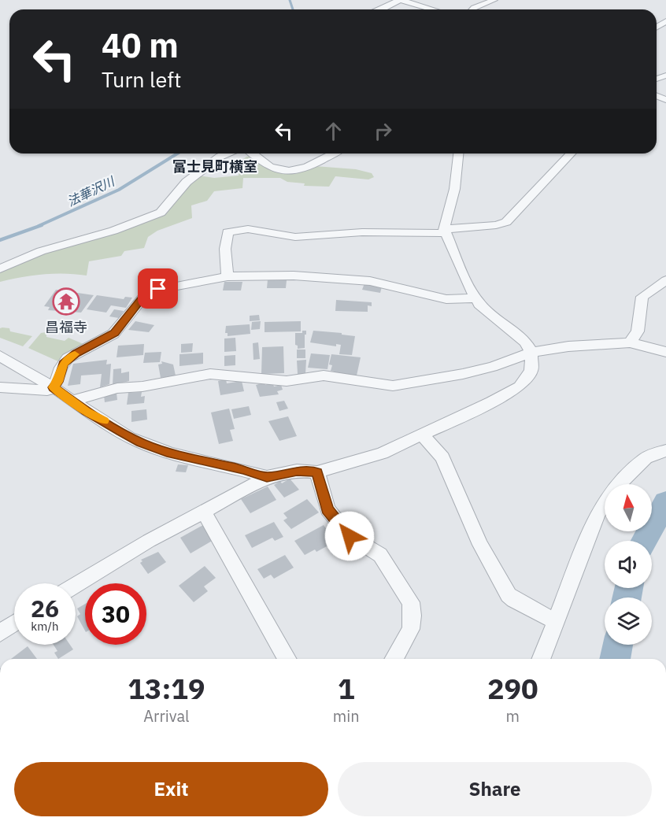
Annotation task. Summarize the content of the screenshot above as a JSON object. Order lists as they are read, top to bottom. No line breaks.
{"districts":["富士見町横室"],"water":["法華沢川"],"places":{"temple":["昌福寺"]},"north":"top","page":{"turn":["40 m","Turn left"],"speed":"26 km/h","limit":"30","eta":["13:19","Arrival","1","min","290","m"],"buttons":["Exit","Share"]}}
